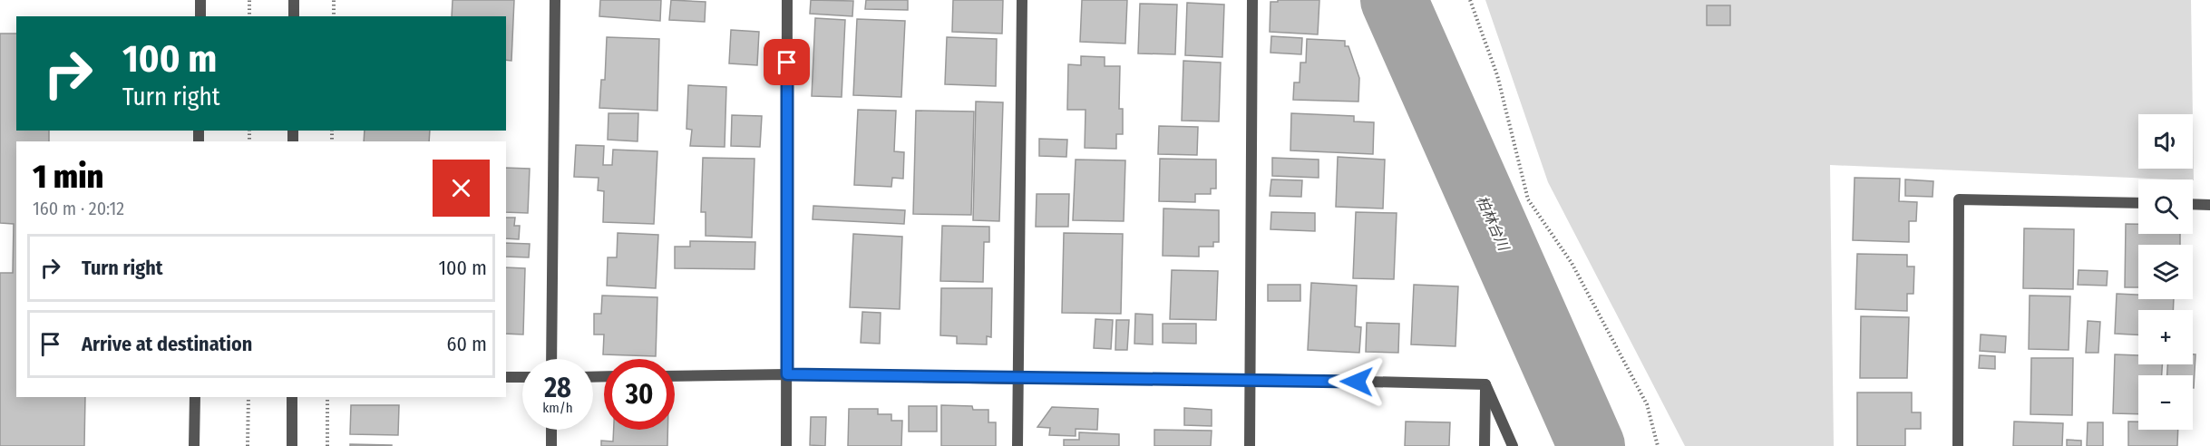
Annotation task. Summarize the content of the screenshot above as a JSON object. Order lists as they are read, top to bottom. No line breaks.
{"water":["柏林台川"],"page":{"turn":["100 m","Turn right"],"map_buttons":["+","−"],"heading":["1 min","160 m · 20:12"],"list":[{"name":"Turn right","value":"100 m"},{"name":"Arrive at destination","value":"60 m"}],"speed":"28 km/h","limit":"30"}}
